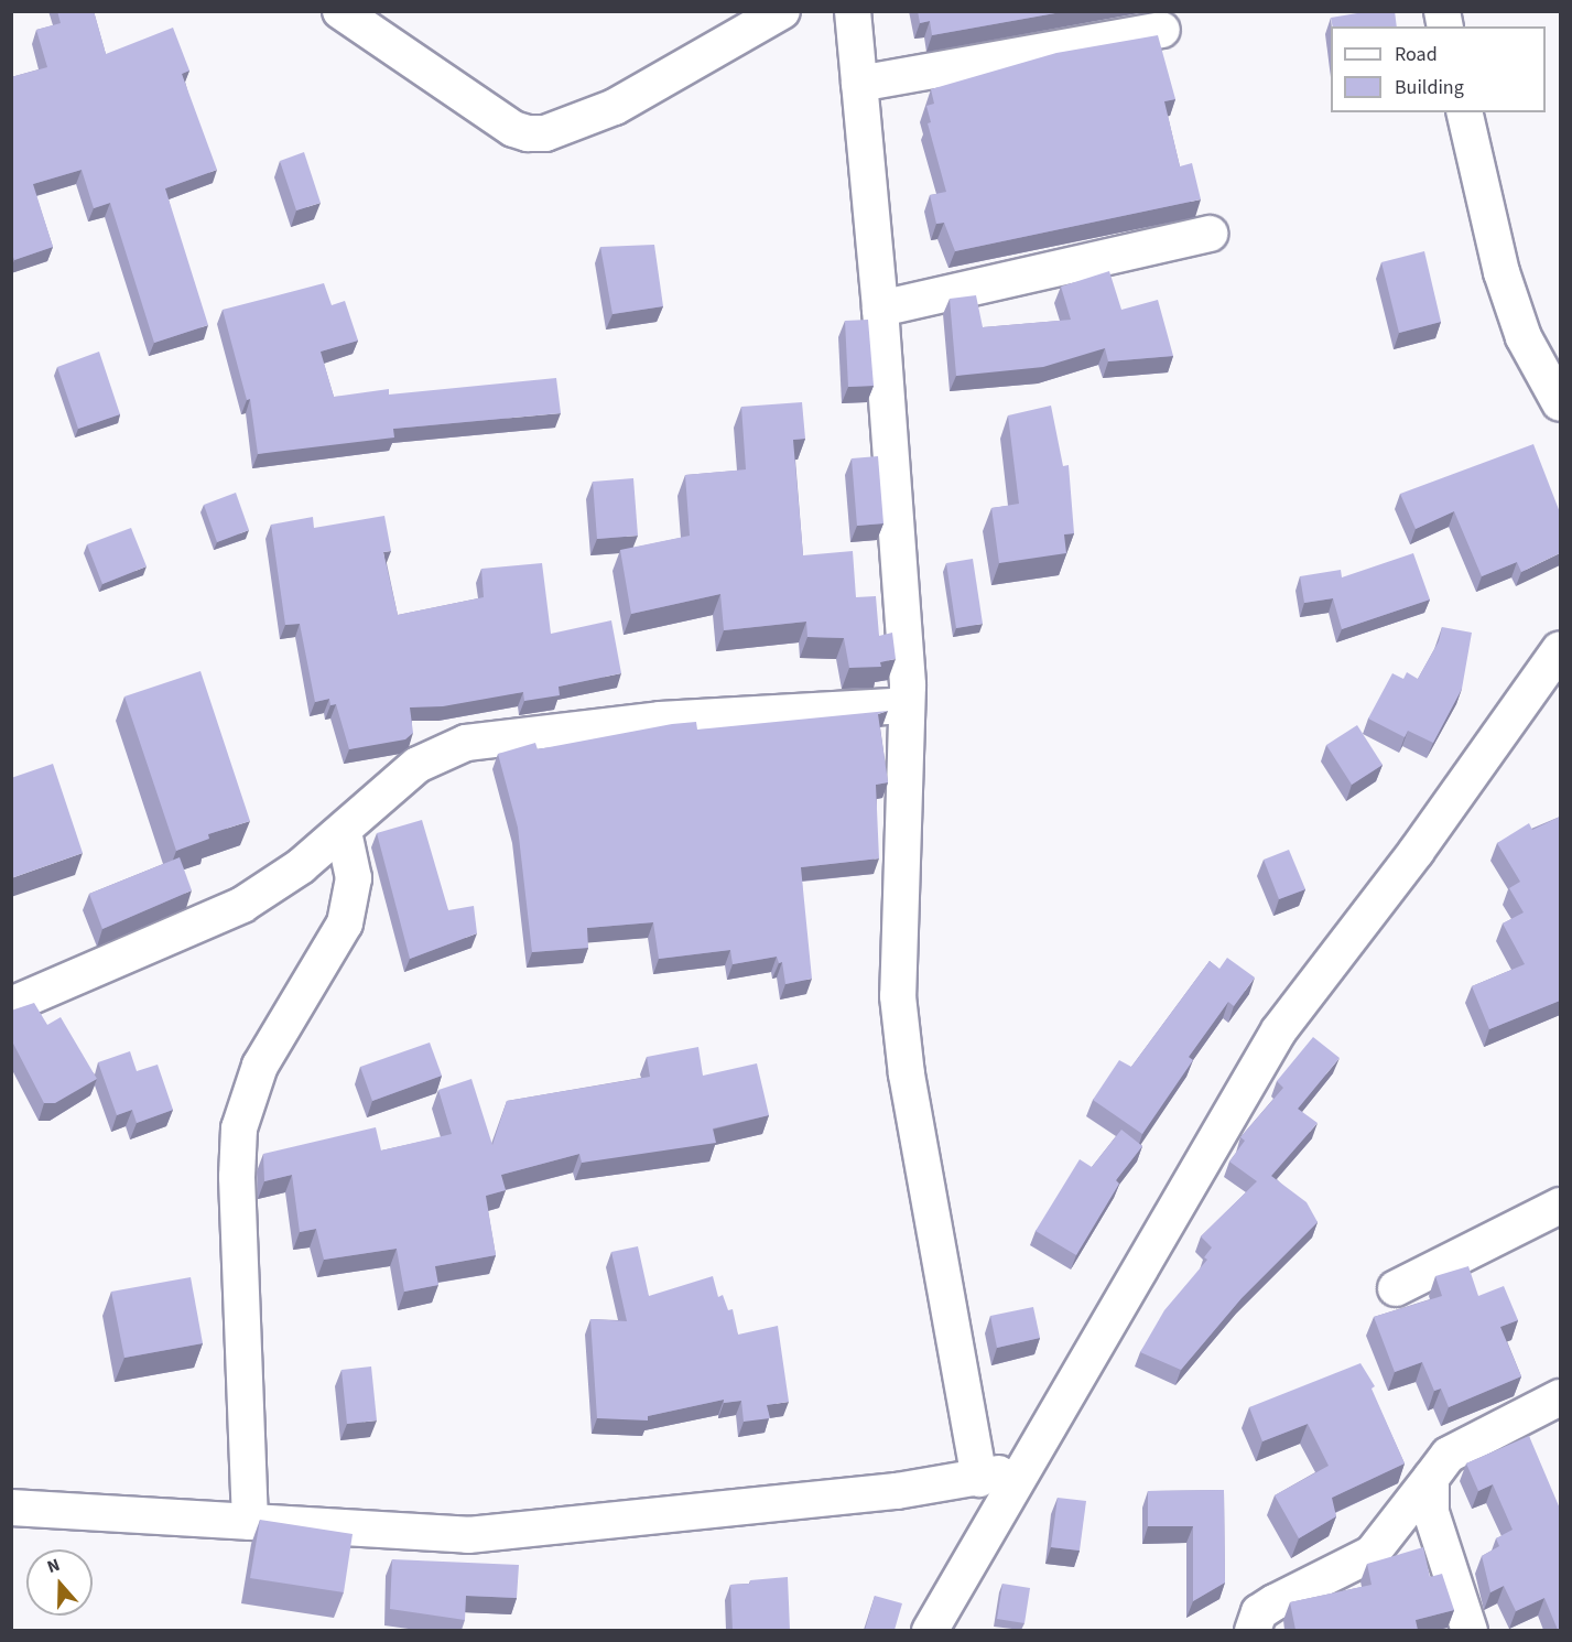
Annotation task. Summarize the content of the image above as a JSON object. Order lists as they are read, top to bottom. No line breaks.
{"legend":["Road","Building"],"north":"top"}
